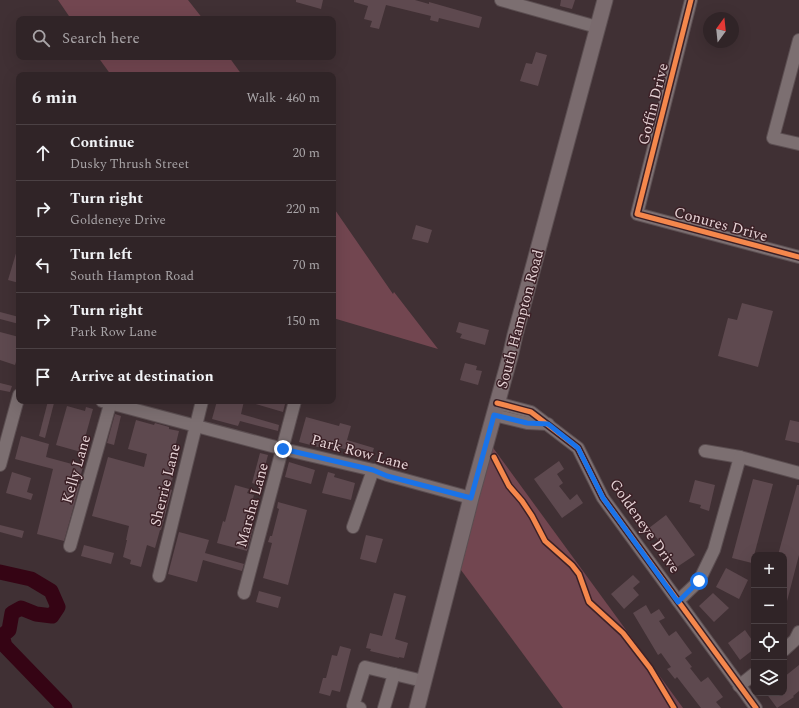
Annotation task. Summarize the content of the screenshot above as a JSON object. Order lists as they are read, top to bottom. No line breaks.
{"streets":{"main road":["South Hampton Road"],"street":["Goffin Drive","Conures Drive","Park Row Lane","Kelly Lane","Sherrie Lane","Marsha Lane","Goldeneye Drive"]},"crossings":[["Goffin Drive","Conures Drive"],["South Hampton Road","Park Row Lane"],["South Hampton Road","Goldeneye Drive"],["Park Row Lane","Sherrie Lane"],["Park Row Lane","Marsha Lane"]],"north":"top","page":{"search":"Search here","heading":["6 min","Walk · 460 m"],"list":[["Continue","Dusky Thrush Street","20 m"],["Turn right","Goldeneye Drive","220 m"],["Turn left","South Hampton Road","70 m"],["Turn right","Park Row Lane","150 m"],"Arrive at destination"],"map_buttons":["+","−"]}}
